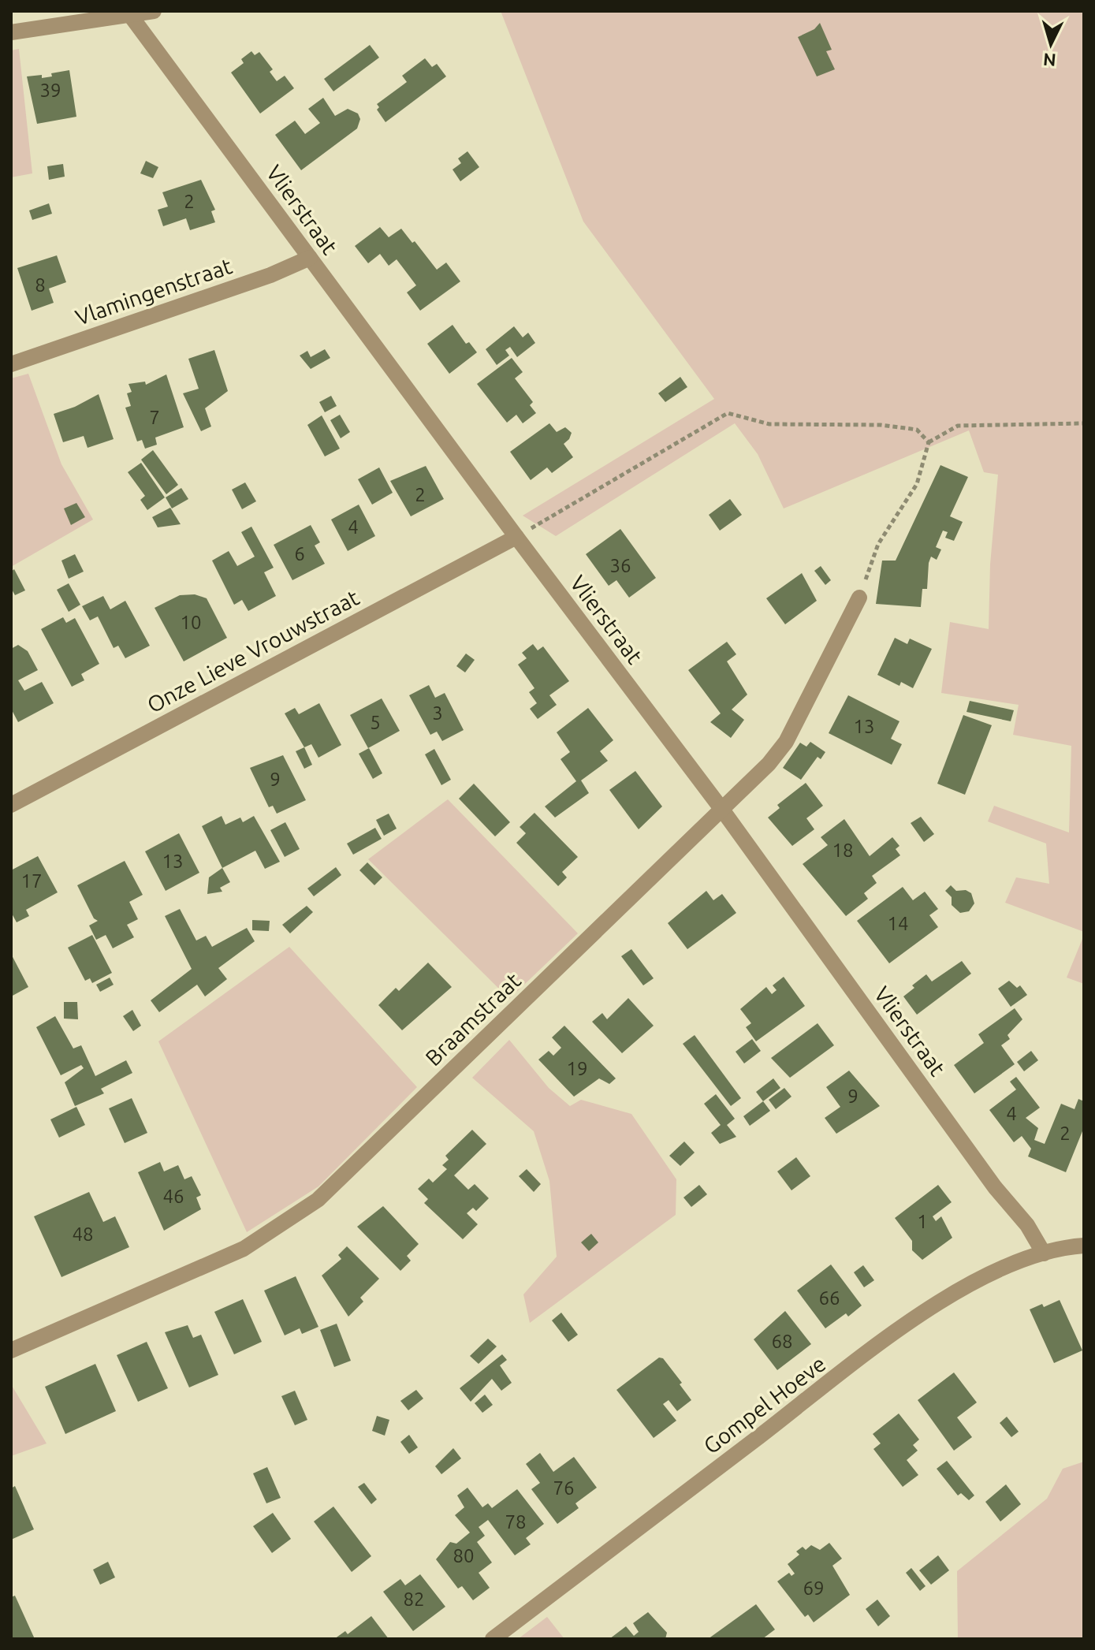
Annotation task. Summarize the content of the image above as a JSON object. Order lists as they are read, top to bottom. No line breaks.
{"streets":{"street":["Vlierstraat","Vlamingenstraat","Onze Lieve Vrouwstraat","Braamstraat","Gompel Hoeve"]},"crossings":[["Vlierstraat","Vlamingenstraat"],["Vlierstraat","Onze Lieve Vrouwstraat"],["Vlierstraat","Braamstraat"],["Vlierstraat","Gompel Hoeve"]],"house_numbers":["39","2","8","7","2","4","6","36","10","3","5","13","9","18","13","17","14","19","9","4","2","46","1","48","66","68","76","78","80","69","82"],"north":"bottom"}
